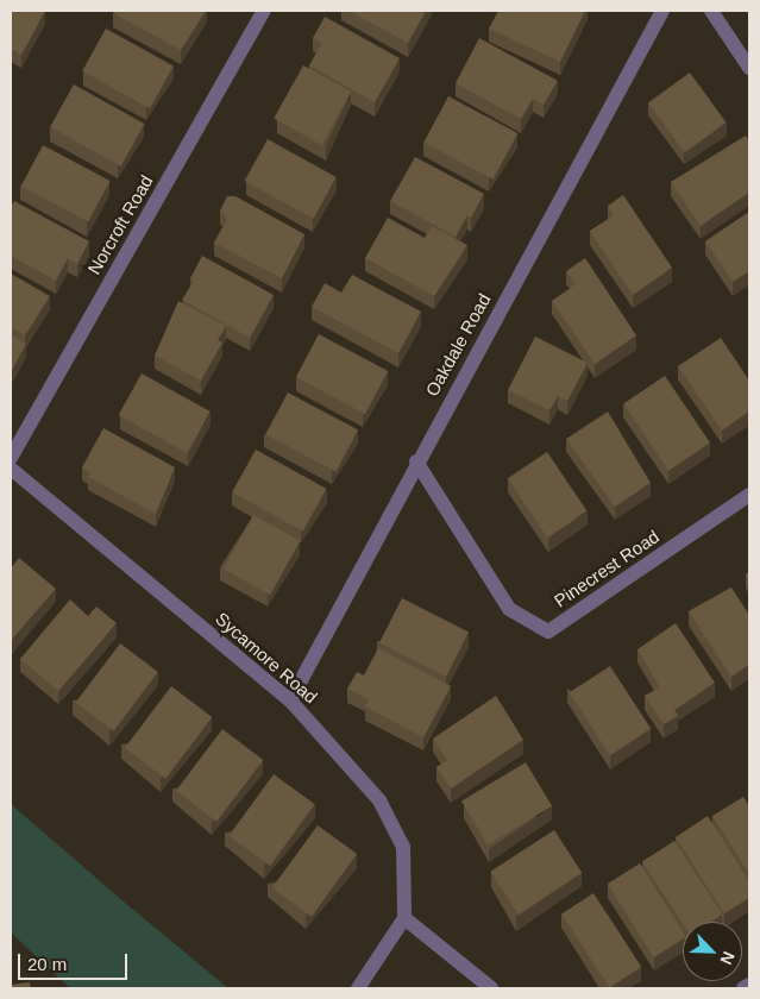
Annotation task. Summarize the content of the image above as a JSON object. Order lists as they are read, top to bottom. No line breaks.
{"streets":{"street":["Norcroft Road","Oakdale Road","Pinecrest Road","Sycamore Road"]},"crossings":[["Oakdale Road","Pinecrest Road"],["Oakdale Road","Sycamore Road"]],"scale_bar":"20 m","north":"bottom right"}
